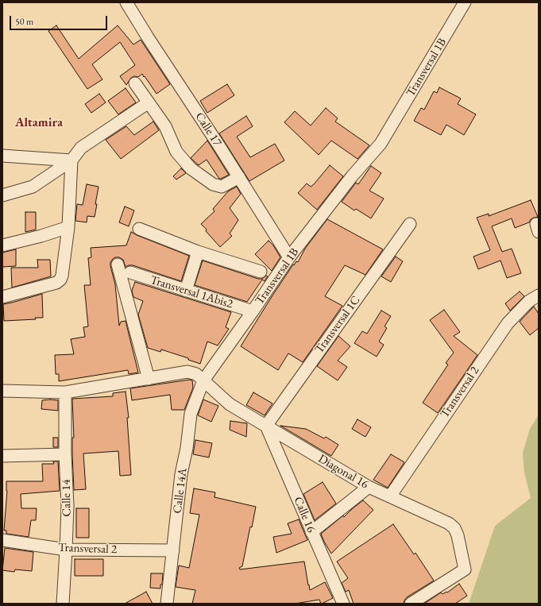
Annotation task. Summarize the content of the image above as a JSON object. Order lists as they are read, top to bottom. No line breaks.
{"streets":{"street":["Transversal 1B","Calle 17","Transversal 1Abis2","Transversal 1C","Transversal 2","Diagonal 16","Calle 14A","Calle 14","Calle 16"]},"crossings":[["Transversal 1B","Calle 17"],["Transversal 1B","Transversal 1Abis2"],["Transversal 1B","Diagonal 16"],["Transversal 1B","Calle 14A"],["Transversal 1C","Diagonal 16"],["Transversal 1C","Calle 16"],["Transversal 2","Diagonal 16"],["Transversal 2","Calle 14A"],["Transversal 2","Calle 14"],["Diagonal 16","Calle 14A"],["Diagonal 16","Calle 16"]],"districts":["Altamira"],"scale_bar":"50 m"}
